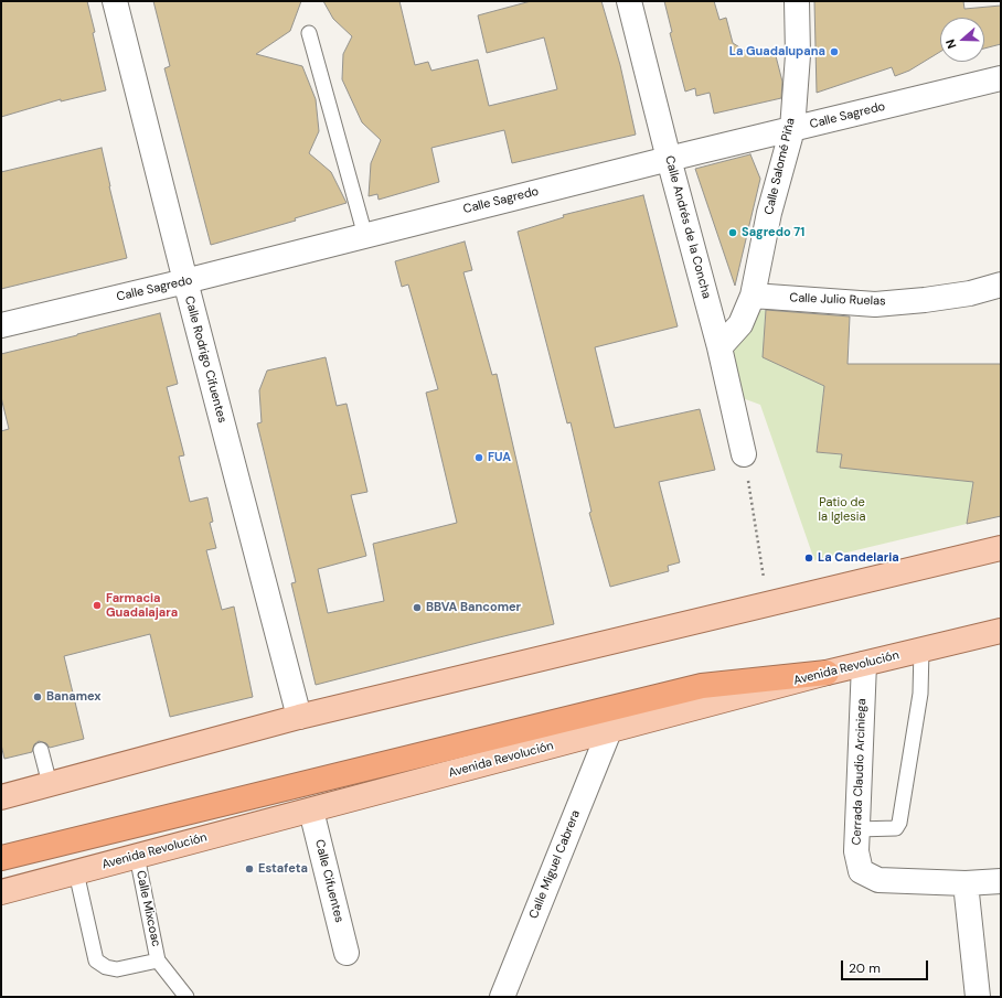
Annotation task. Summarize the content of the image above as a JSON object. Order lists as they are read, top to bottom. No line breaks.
{"streets":{"main road":["Avenida Revolución"],"street":["Calle Sagredo","Calle Salomé Piña","Calle Andrés de la Concha","Calle Julio Ruelas","Calle Rodrigo Cifuentes","Cerrada Claudio Arciniega","Calle Miguel Cabrera","Calle Cifuentes"],"lane":["Calle Mixcoac"]},"crossings":[["Calle Sagredo","Calle Salomé Piña"],["Calle Sagredo","Calle Andrés de la Concha"],["Calle Sagredo","Calle Rodrigo Cifuentes"],["Calle Salomé Piña","Calle Andrés de la Concha"],["Calle Salomé Piña","Calle Julio Ruelas"],["Avenida Revolución","Cerrada Claudio Arciniega"],["Avenida Revolución","Calle Miguel Cabrera"],["Avenida Revolución","Calle Cifuentes"],["Avenida Revolución","Calle Mixcoac"]],"parks":["Patio de la Iglesia"],"places":["La Guadalupana","Sagredo 71","FUA","La Candelaria","Farmacia Guadalajara","BBVA Bancomer","Banamex","Estafeta"],"scale_bar":"20 m","north":"left"}
